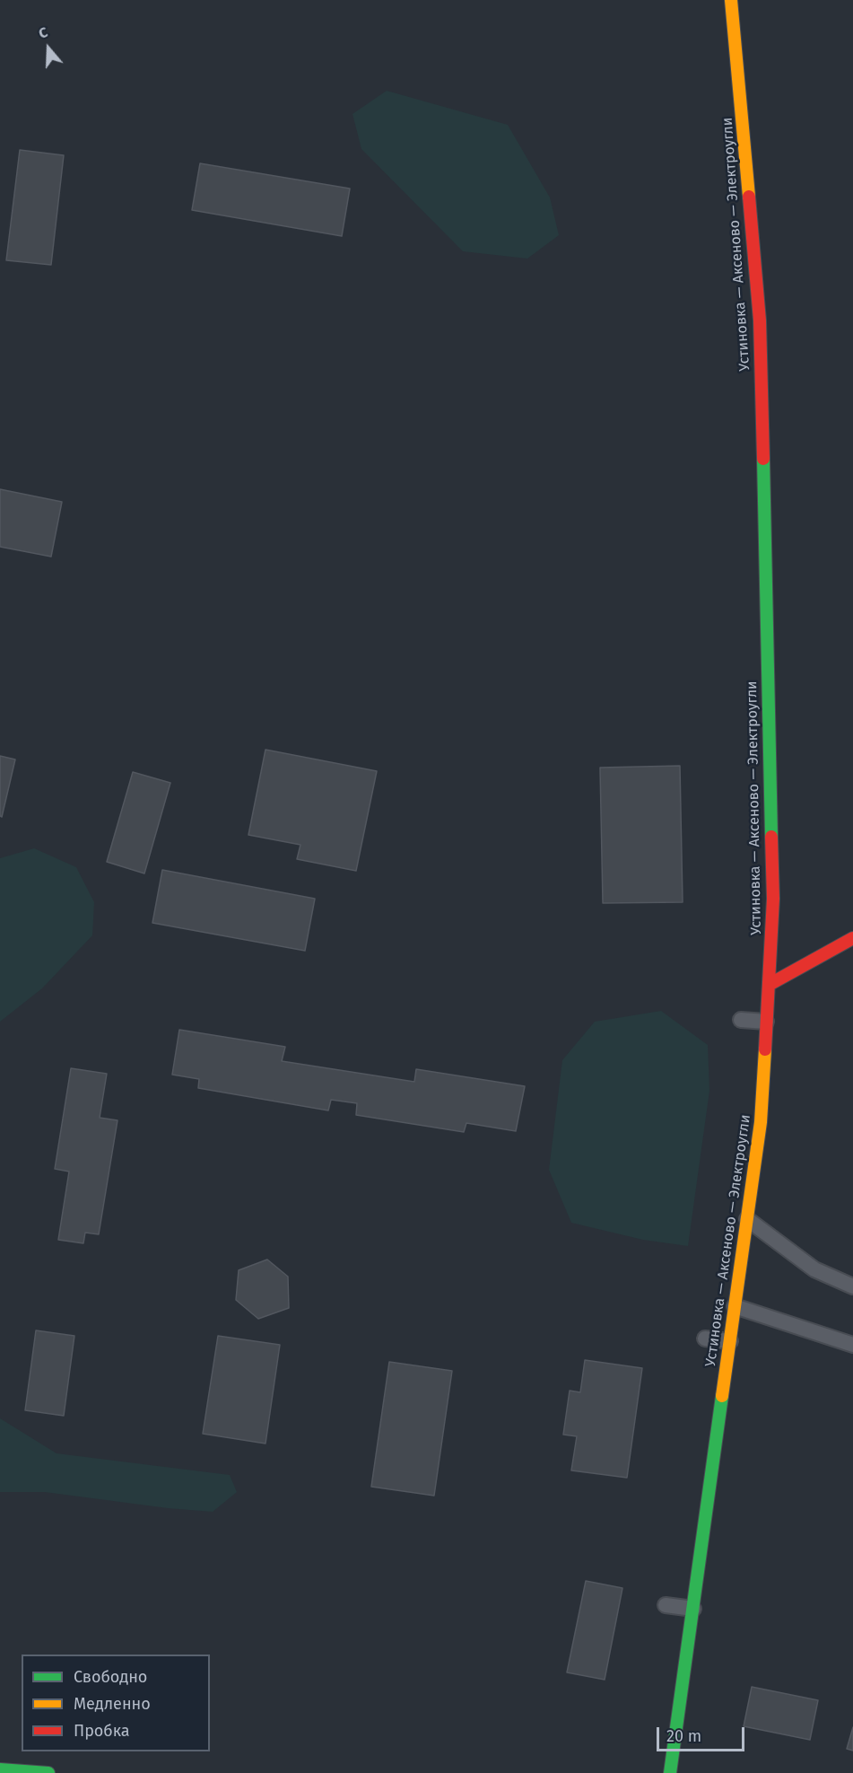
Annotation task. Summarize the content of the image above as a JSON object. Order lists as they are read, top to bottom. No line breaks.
{"streets":{"main road":["Устиновка — Аксеново — Электроугли"]},"legend":["Свободно","Медленно","Пробка"],"scale_bar":"20 m","north":"top"}
